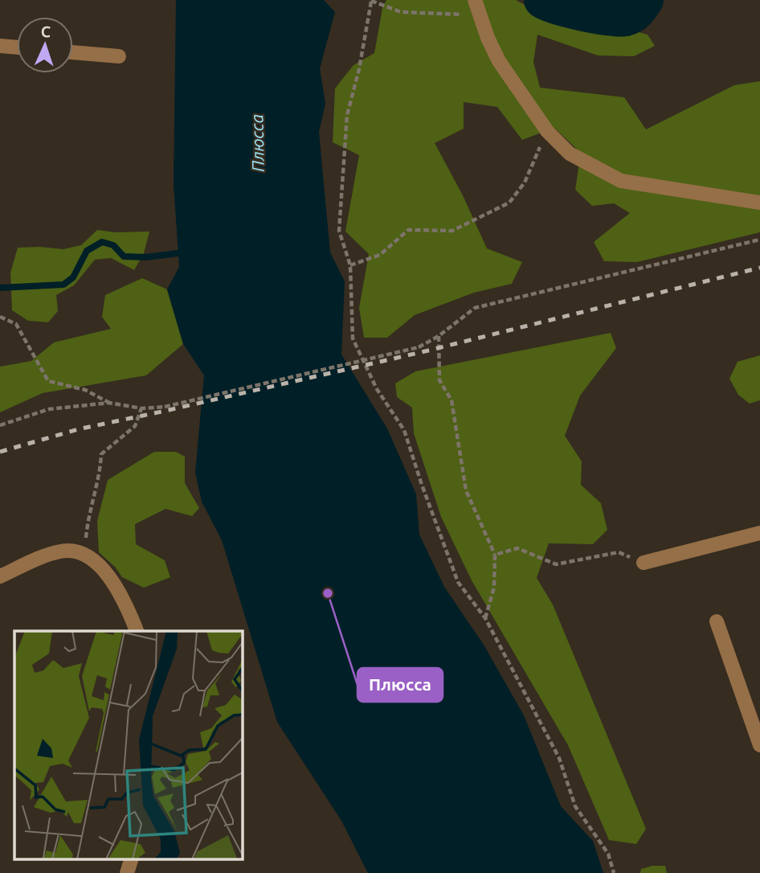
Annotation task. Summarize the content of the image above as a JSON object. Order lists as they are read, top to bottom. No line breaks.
{"water":["Плюсса"],"places":["Плюсса"],"north":"top"}
